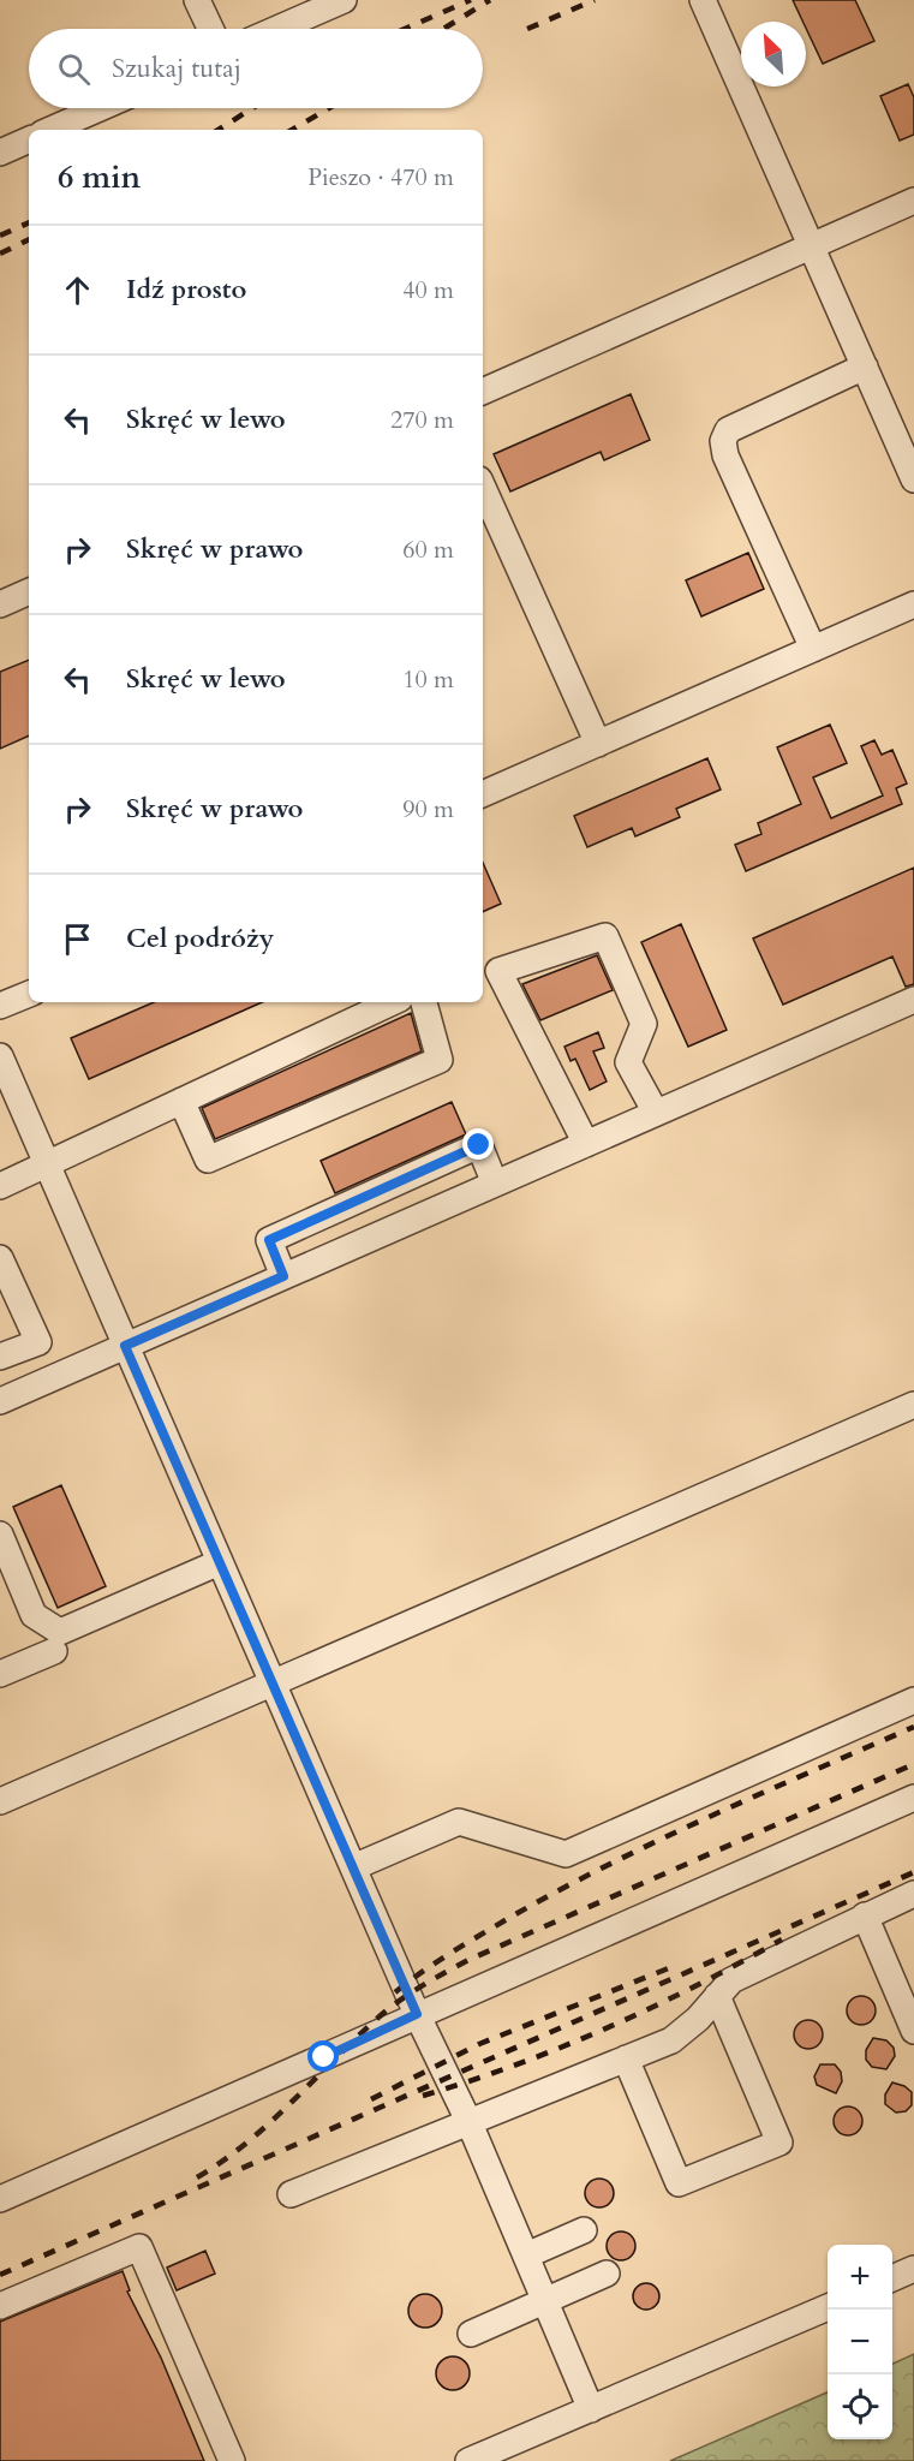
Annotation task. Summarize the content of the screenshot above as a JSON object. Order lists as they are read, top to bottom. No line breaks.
{"north":"top left","page":{"search":"Szukaj tutaj","heading":["6 min","Pieszo · 470 m"],"list":[["Idź prosto","40 m"],["Skręć w lewo","270 m"],["Skręć w prawo","60 m"],["Skręć w lewo","10 m"],["Skręć w prawo","90 m"],"Cel podróży"],"map_buttons":["+","−"]}}
